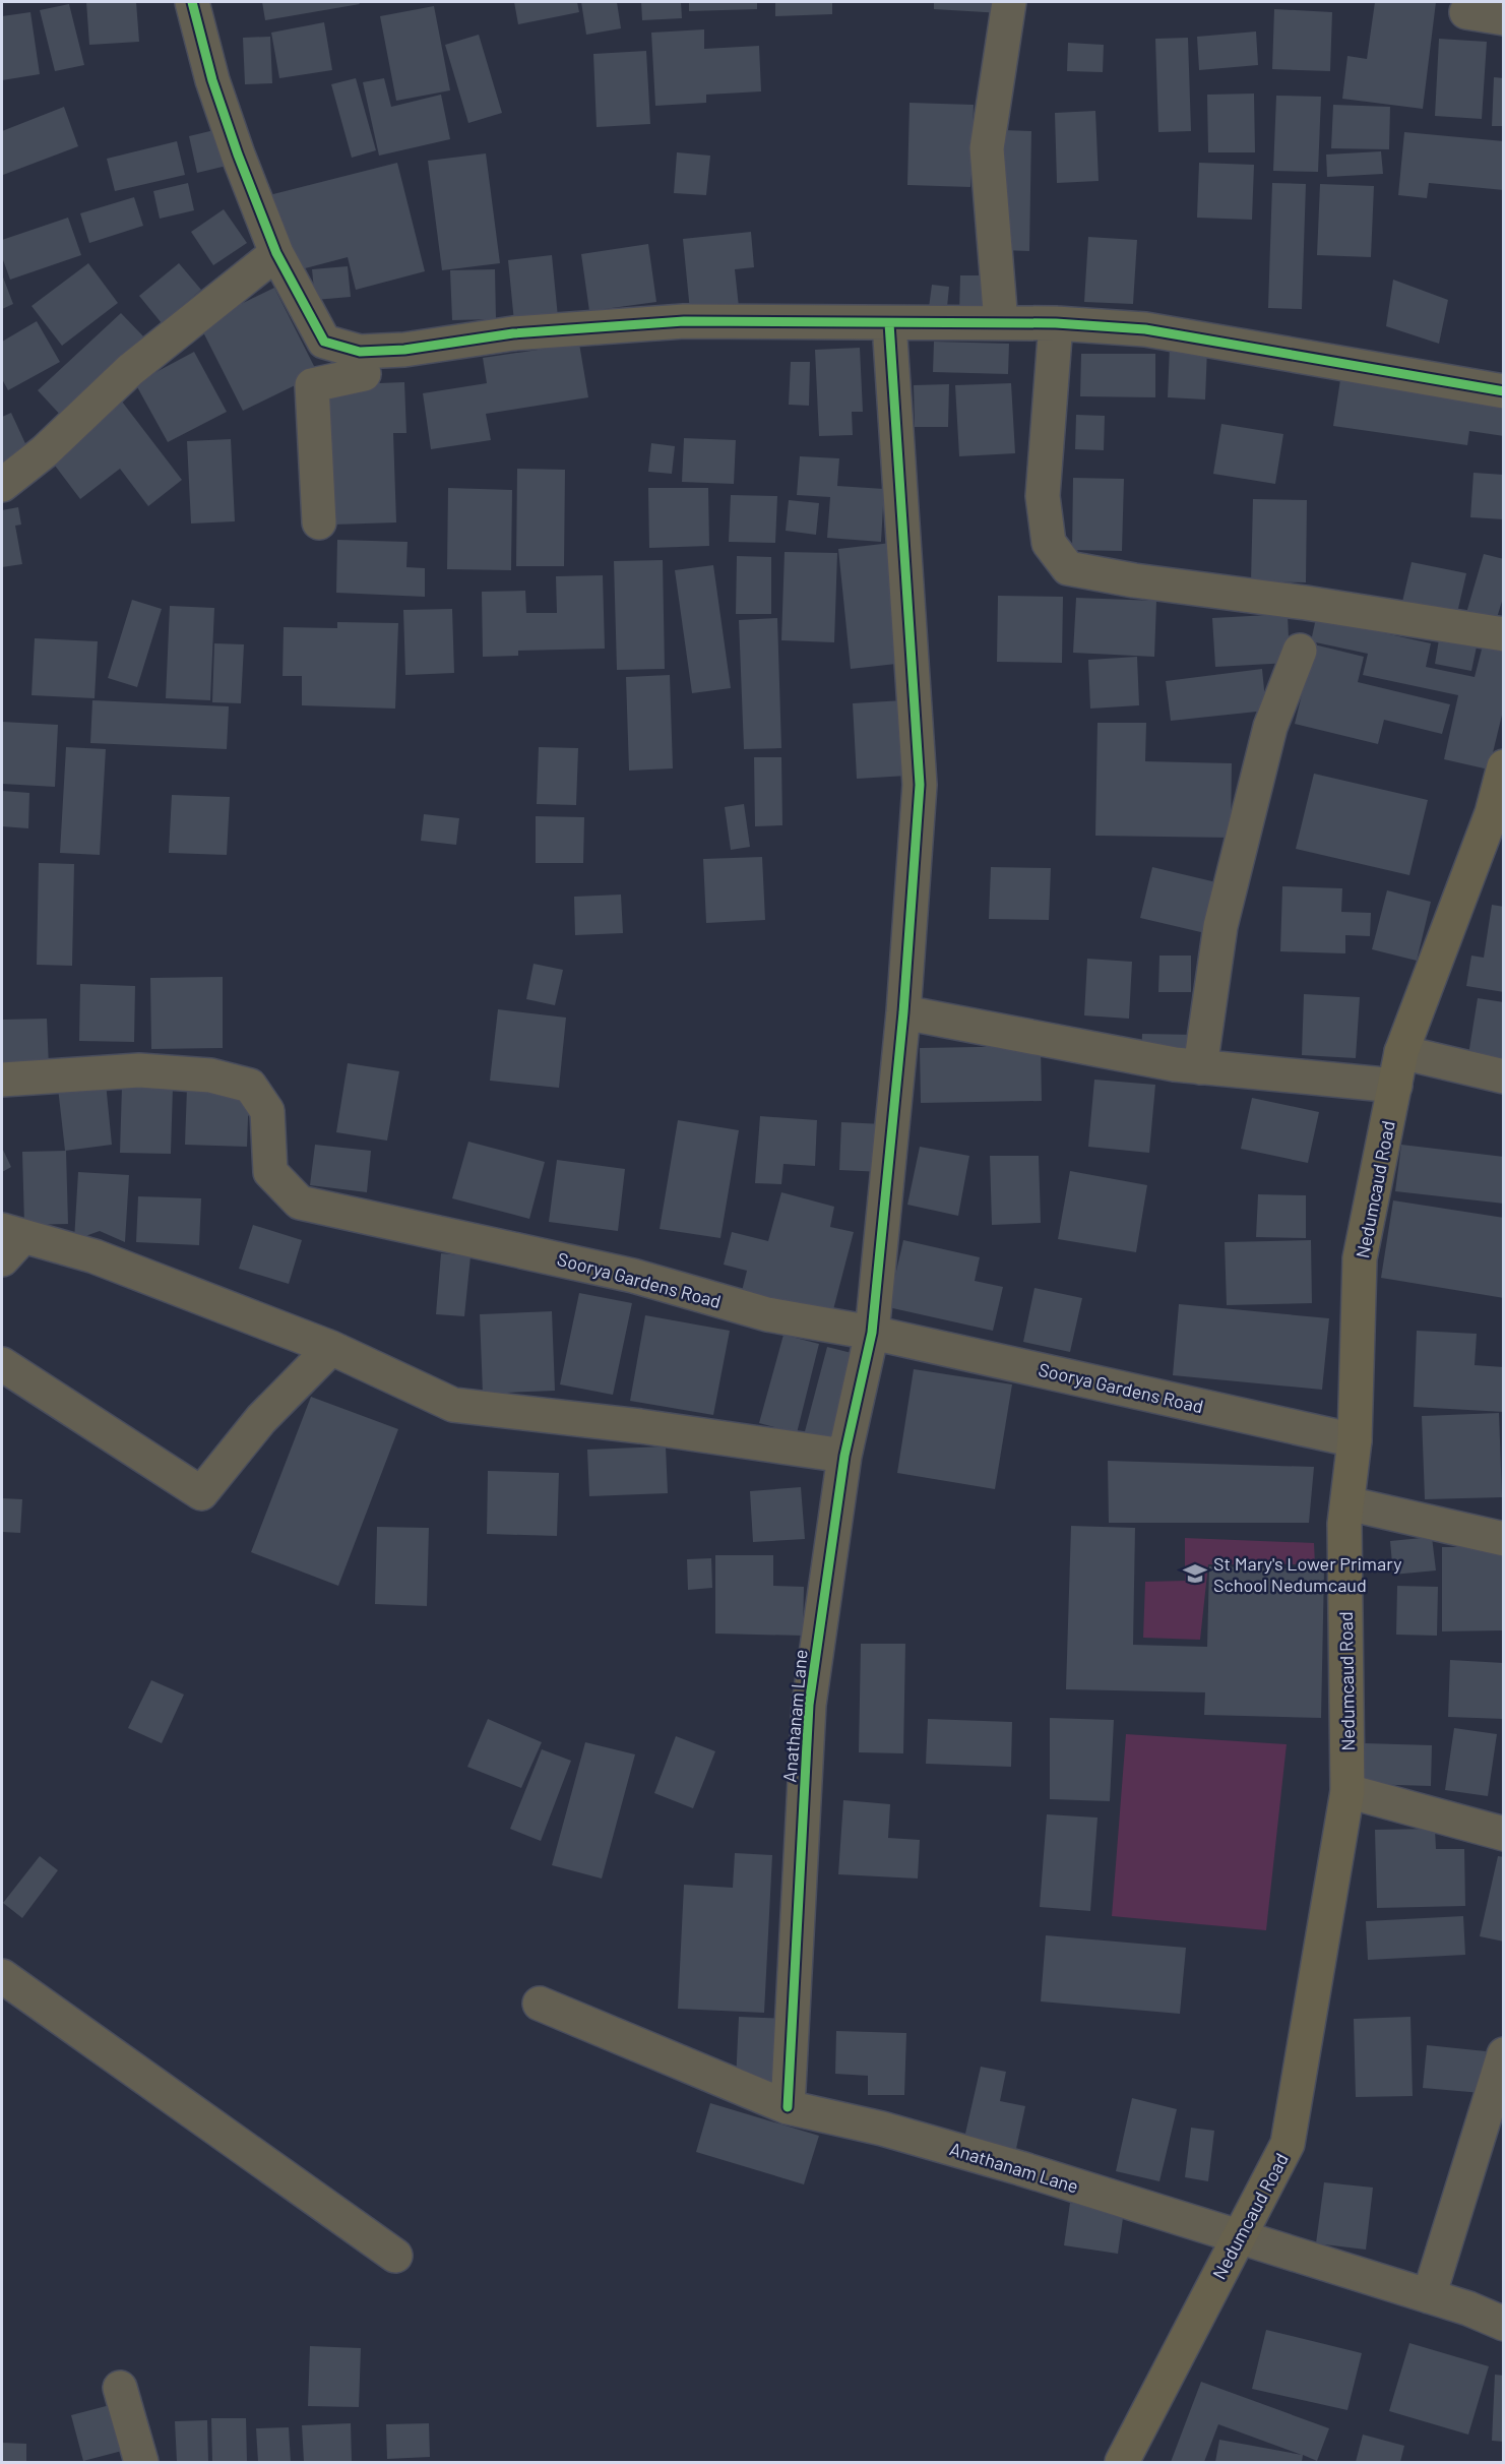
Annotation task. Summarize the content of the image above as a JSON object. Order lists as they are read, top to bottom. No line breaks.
{"streets":{"main road":["Nedumcaud Road"],"street":["Soorya Gardens Road","Anathanam Lane"]},"crossings":[["Nedumcaud Road","Soorya Gardens Road"],["Nedumcaud Road","Anathanam Lane"],["Soorya Gardens Road","Anathanam Lane"]],"places":{"school or university":["St Mary's Lower Primary School Nedumcaud"]}}
